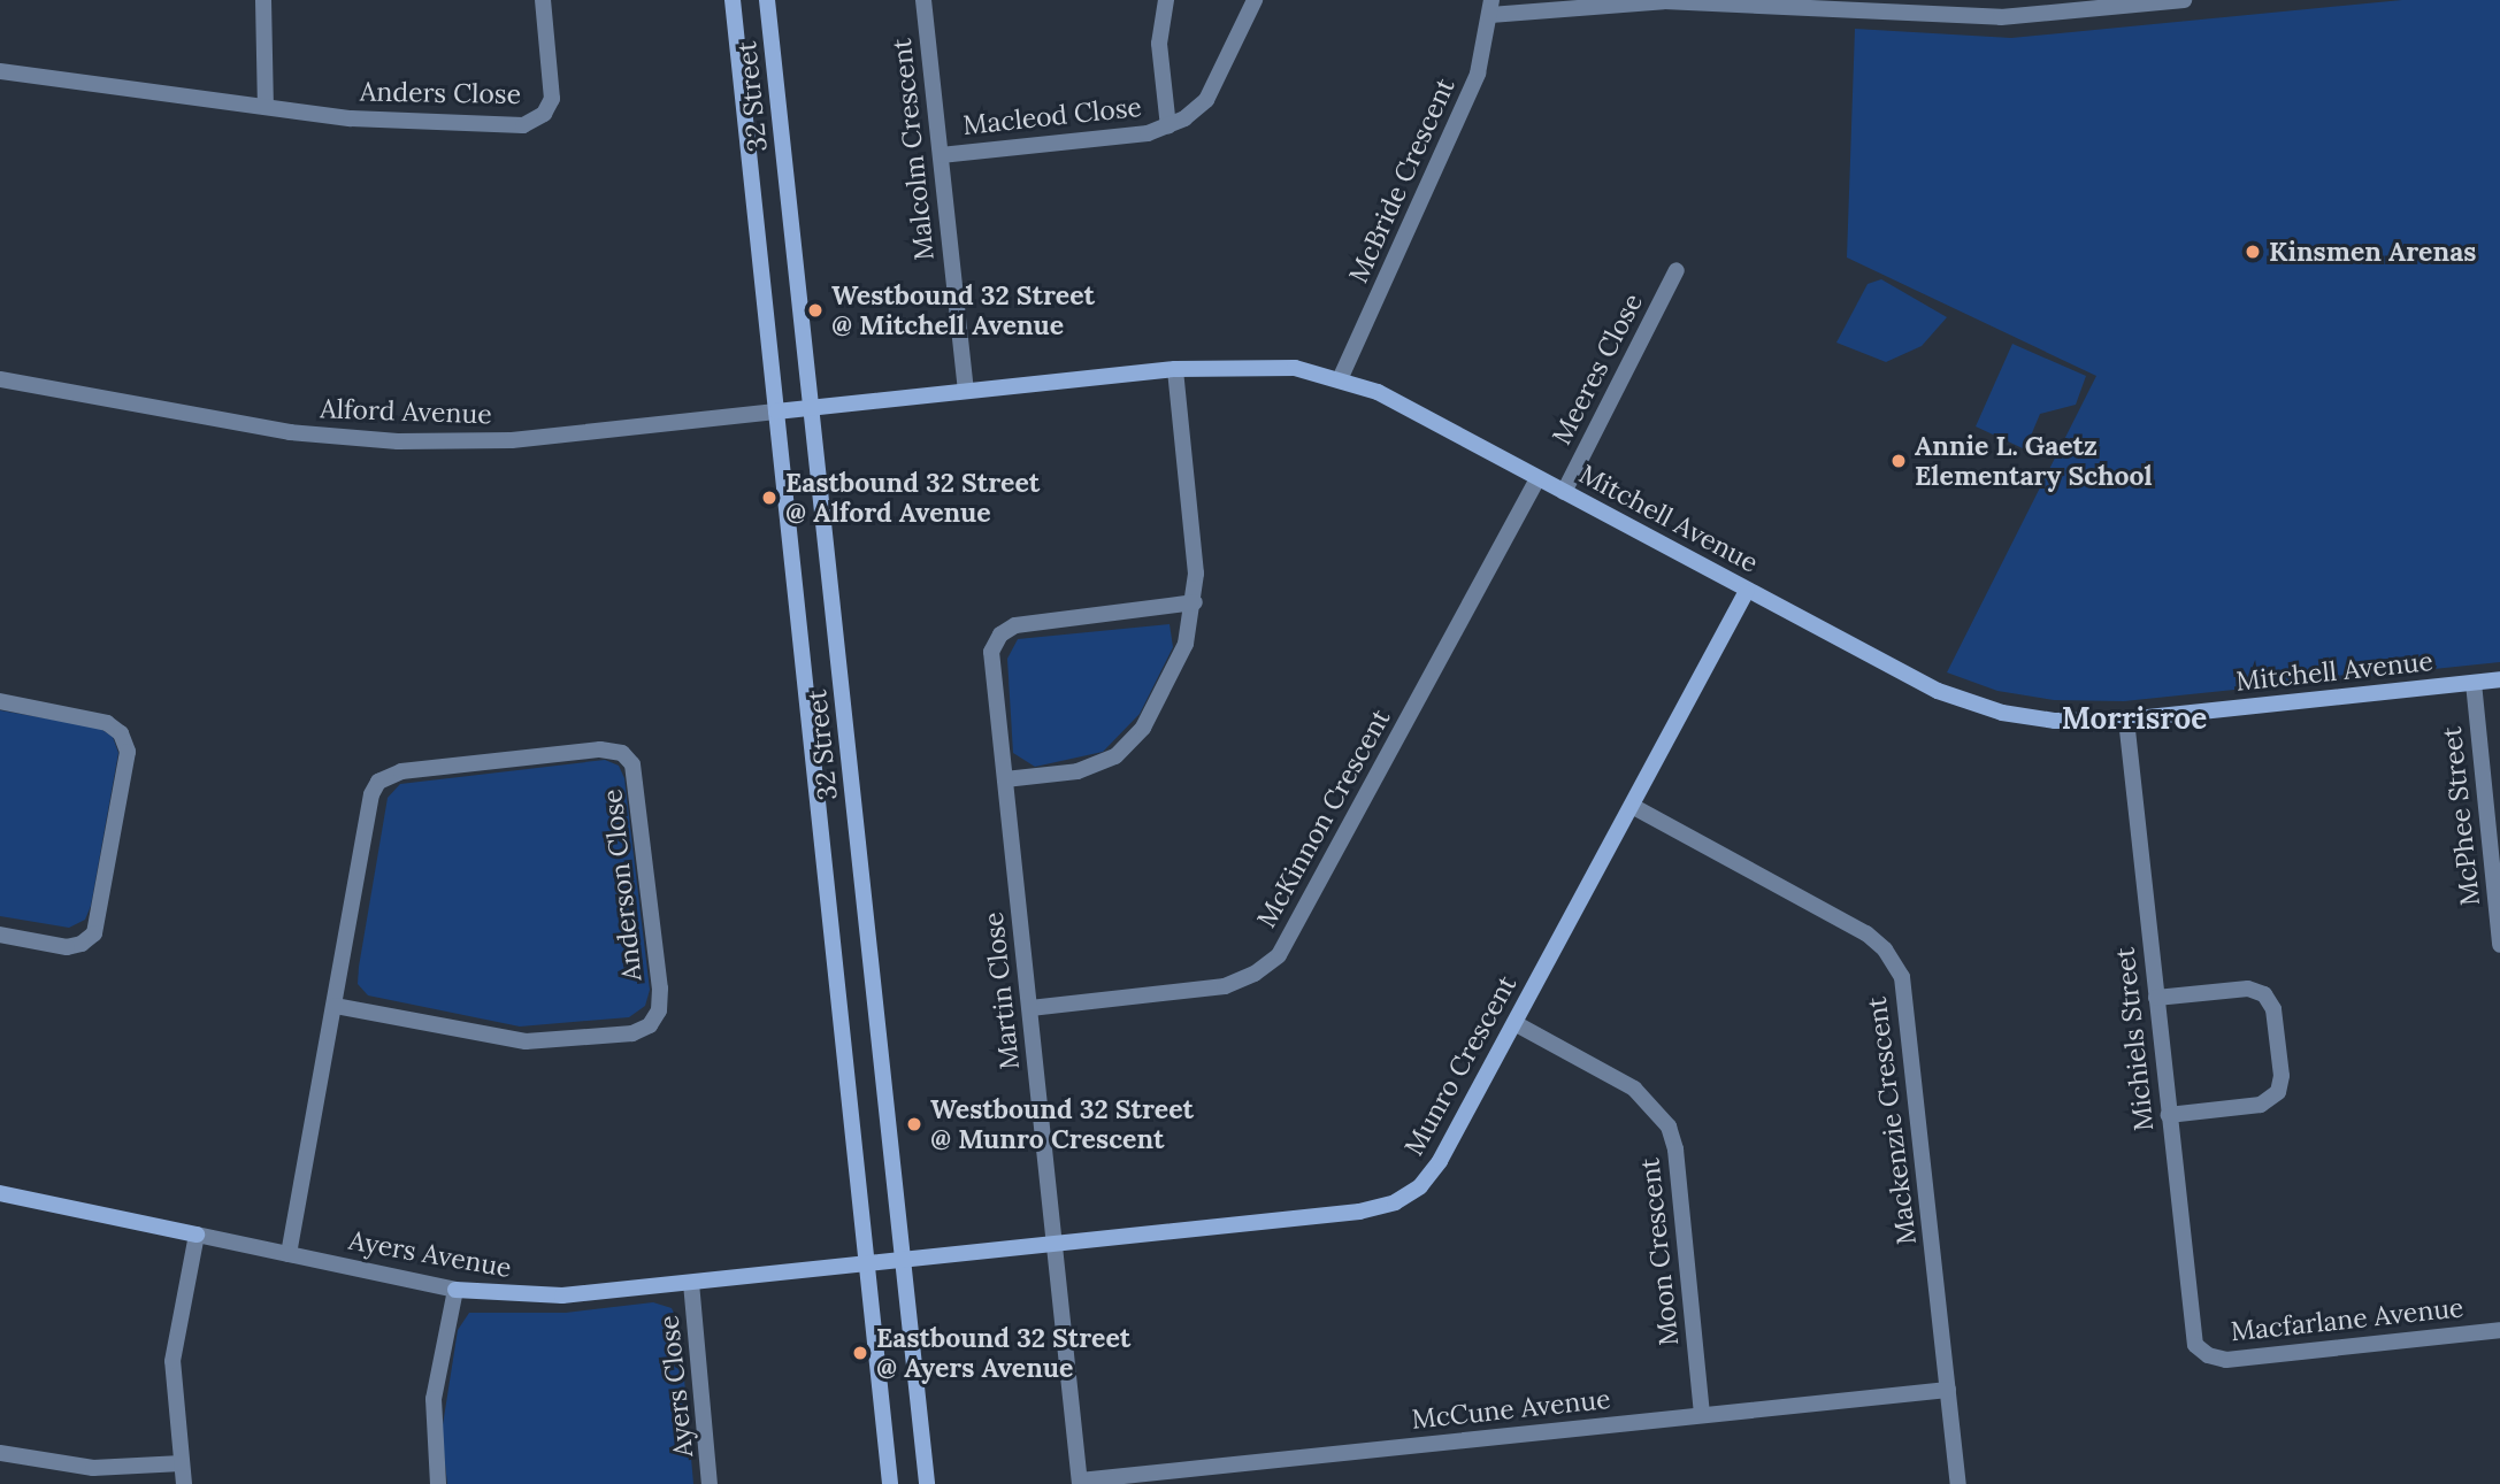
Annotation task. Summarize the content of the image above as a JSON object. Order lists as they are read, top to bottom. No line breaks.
{"streets":{"street":["Anders Close","32 Street","Macleod Close","Malcolm Crescent","McBride Crescent","Meeres Close","Alford Avenue","Mitchell Avenue","McPhee Street","McKinnon Crescent","Anderson Close","Martin Close","Michiels Street","Munro Crescent","Mackenzie Crescent","Moon Crescent","Ayers Avenue","Macfarlane Avenue","Ayers Close","McCune Avenue"]},"crossings":[["32 Street","Alford Avenue"],["32 Street","Mitchell Avenue"],["32 Street","Munro Crescent"],["32 Street","Ayers Avenue"],["Macleod Close","Malcolm Crescent"],["Malcolm Crescent","Mitchell Avenue"],["McBride Crescent","Mitchell Avenue"],["Meeres Close","Mitchell Avenue"],["Alford Avenue","Mitchell Avenue"],["Mitchell Avenue","McPhee Street"],["Mitchell Avenue","McKinnon Crescent"],["Mitchell Avenue","Michiels Street"],["Mitchell Avenue","Munro Crescent"],["McKinnon Crescent","Martin Close"],["Anderson Close","Ayers Avenue"],["Martin Close","Munro Crescent"],["Martin Close","McCune Avenue"],["Michiels Street","Macfarlane Avenue"],["Munro Crescent","Mackenzie Crescent"],["Munro Crescent","Moon Crescent"],["Munro Crescent","Ayers Avenue"],["Mackenzie Crescent","McCune Avenue"],["Moon Crescent","McCune Avenue"],["Ayers Avenue","Ayers Close"]],"districts":["Morrisroe"],"places":["Kinsmen Arenas","Westbound 32 Street @ Mitchell Avenue","Annie L. Gaetz Elementary School","Eastbound 32 Street @ Alford Avenue","Westbound 32 Street @ Munro Crescent","Eastbound 32 Street @ Ayers Avenue"]}
